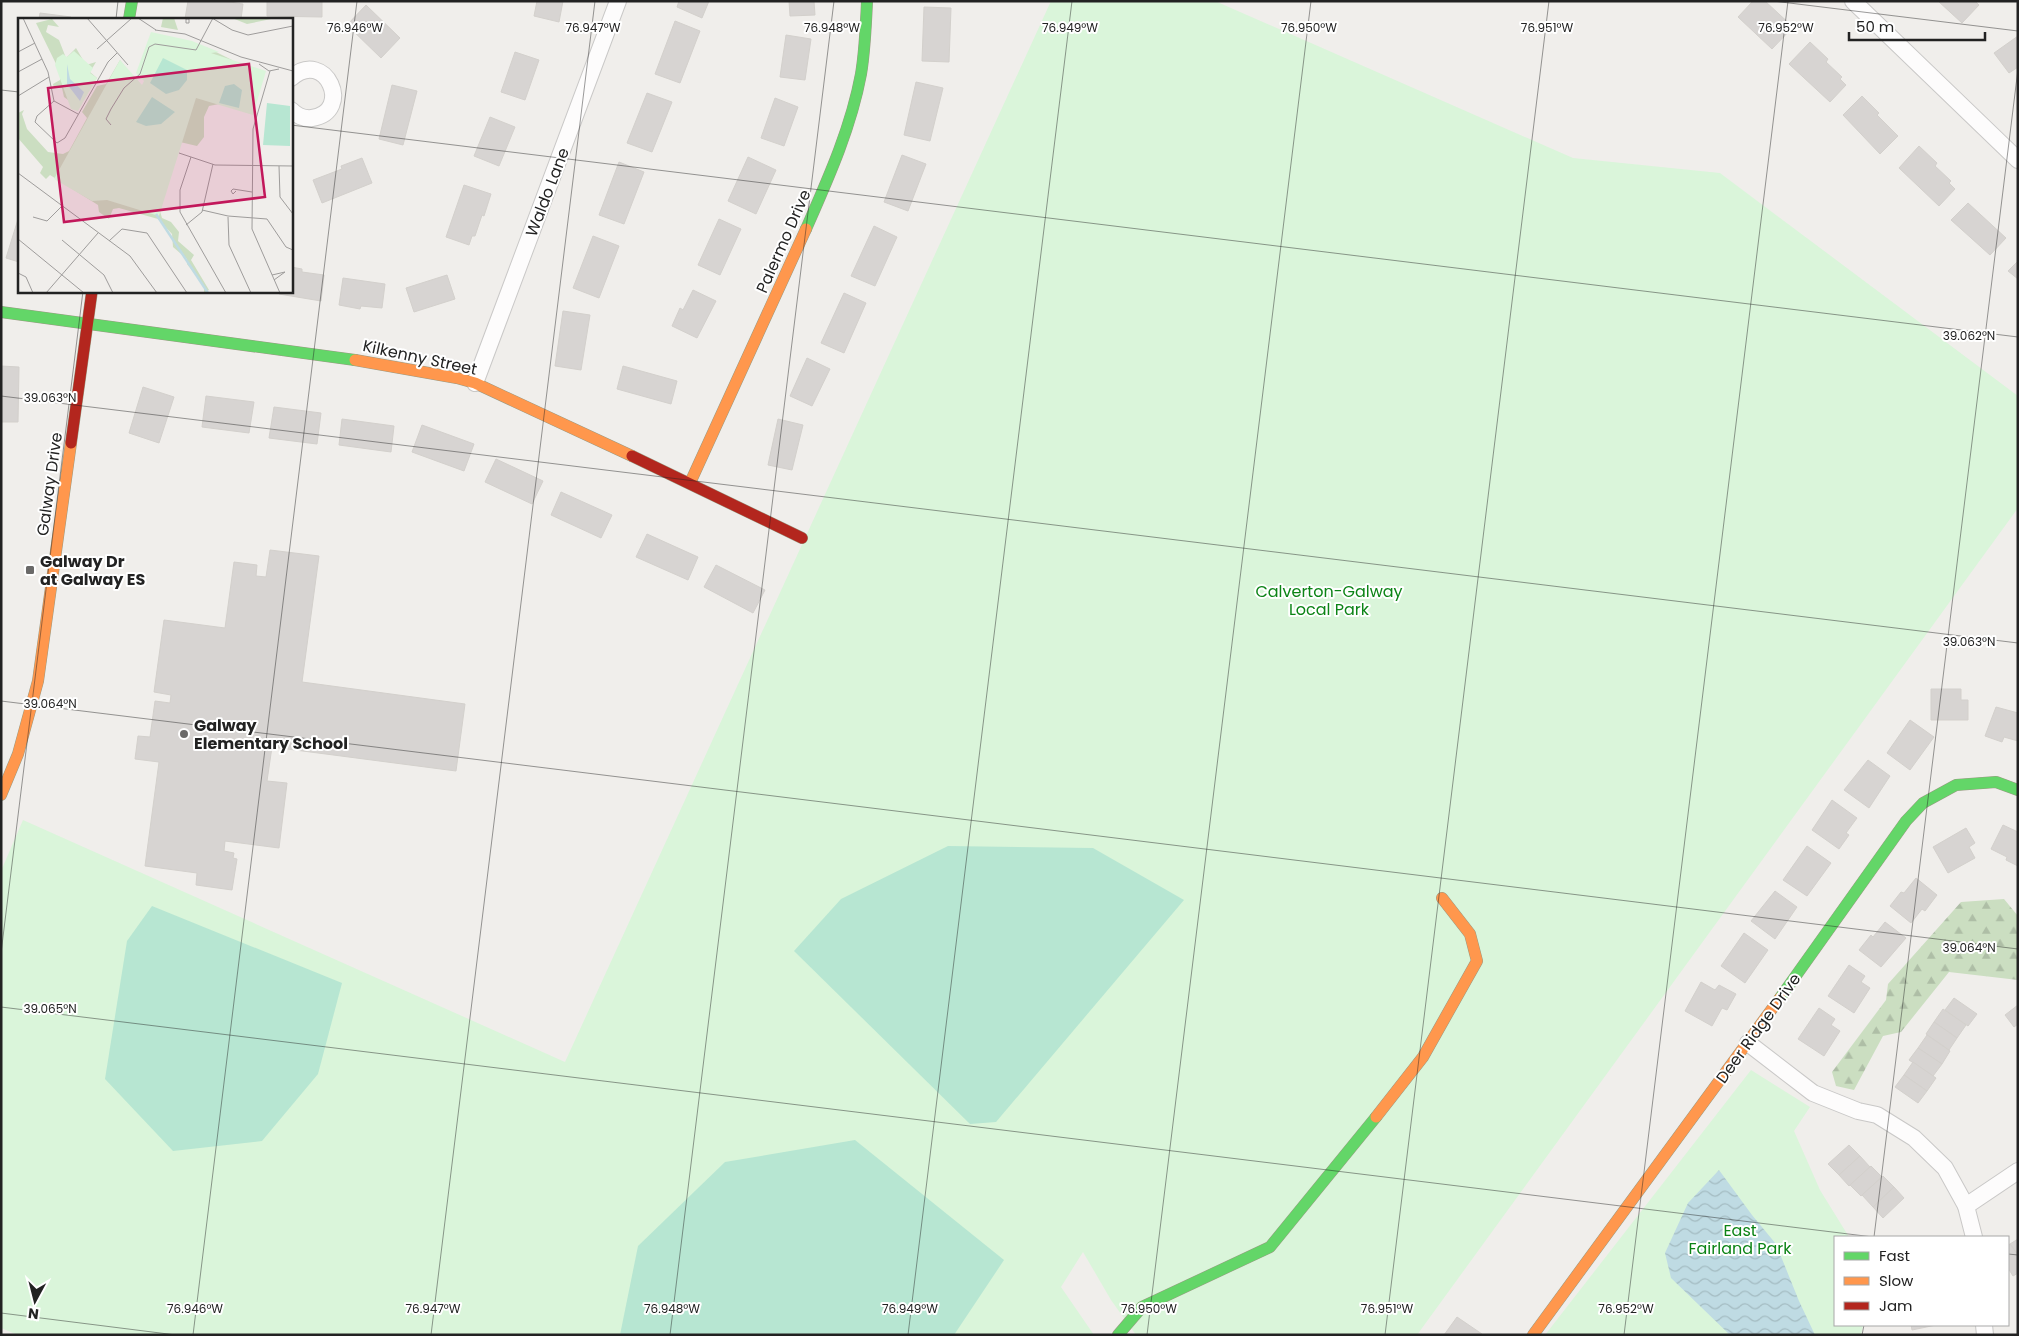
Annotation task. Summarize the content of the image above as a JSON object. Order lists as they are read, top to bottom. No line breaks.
{"streets":{"street":["Waldo Lane","Palermo Drive","Kilkenny Street","Galway Drive","Deer Ridge Drive"]},"crossings":[["Waldo Lane","Kilkenny Street"],["Palermo Drive","Kilkenny Street"],["Kilkenny Street","Galway Drive"]],"parks":["Calverton-Galway Local Park","East Fairland Park"],"places":{"transit":["Galway Dr at Galway ES"],"other":["Galway Elementary School"]},"legend":["Fast","Slow","Jam"],"scale_bar":"50 m","north":"bottom","coordinates":["76.946°W","76.947°W","76.948°W","76.949°W","76.950°W","76.951°W","76.952°W","39.062°N","39.063°N","39.064°N","39.065°N"]}
